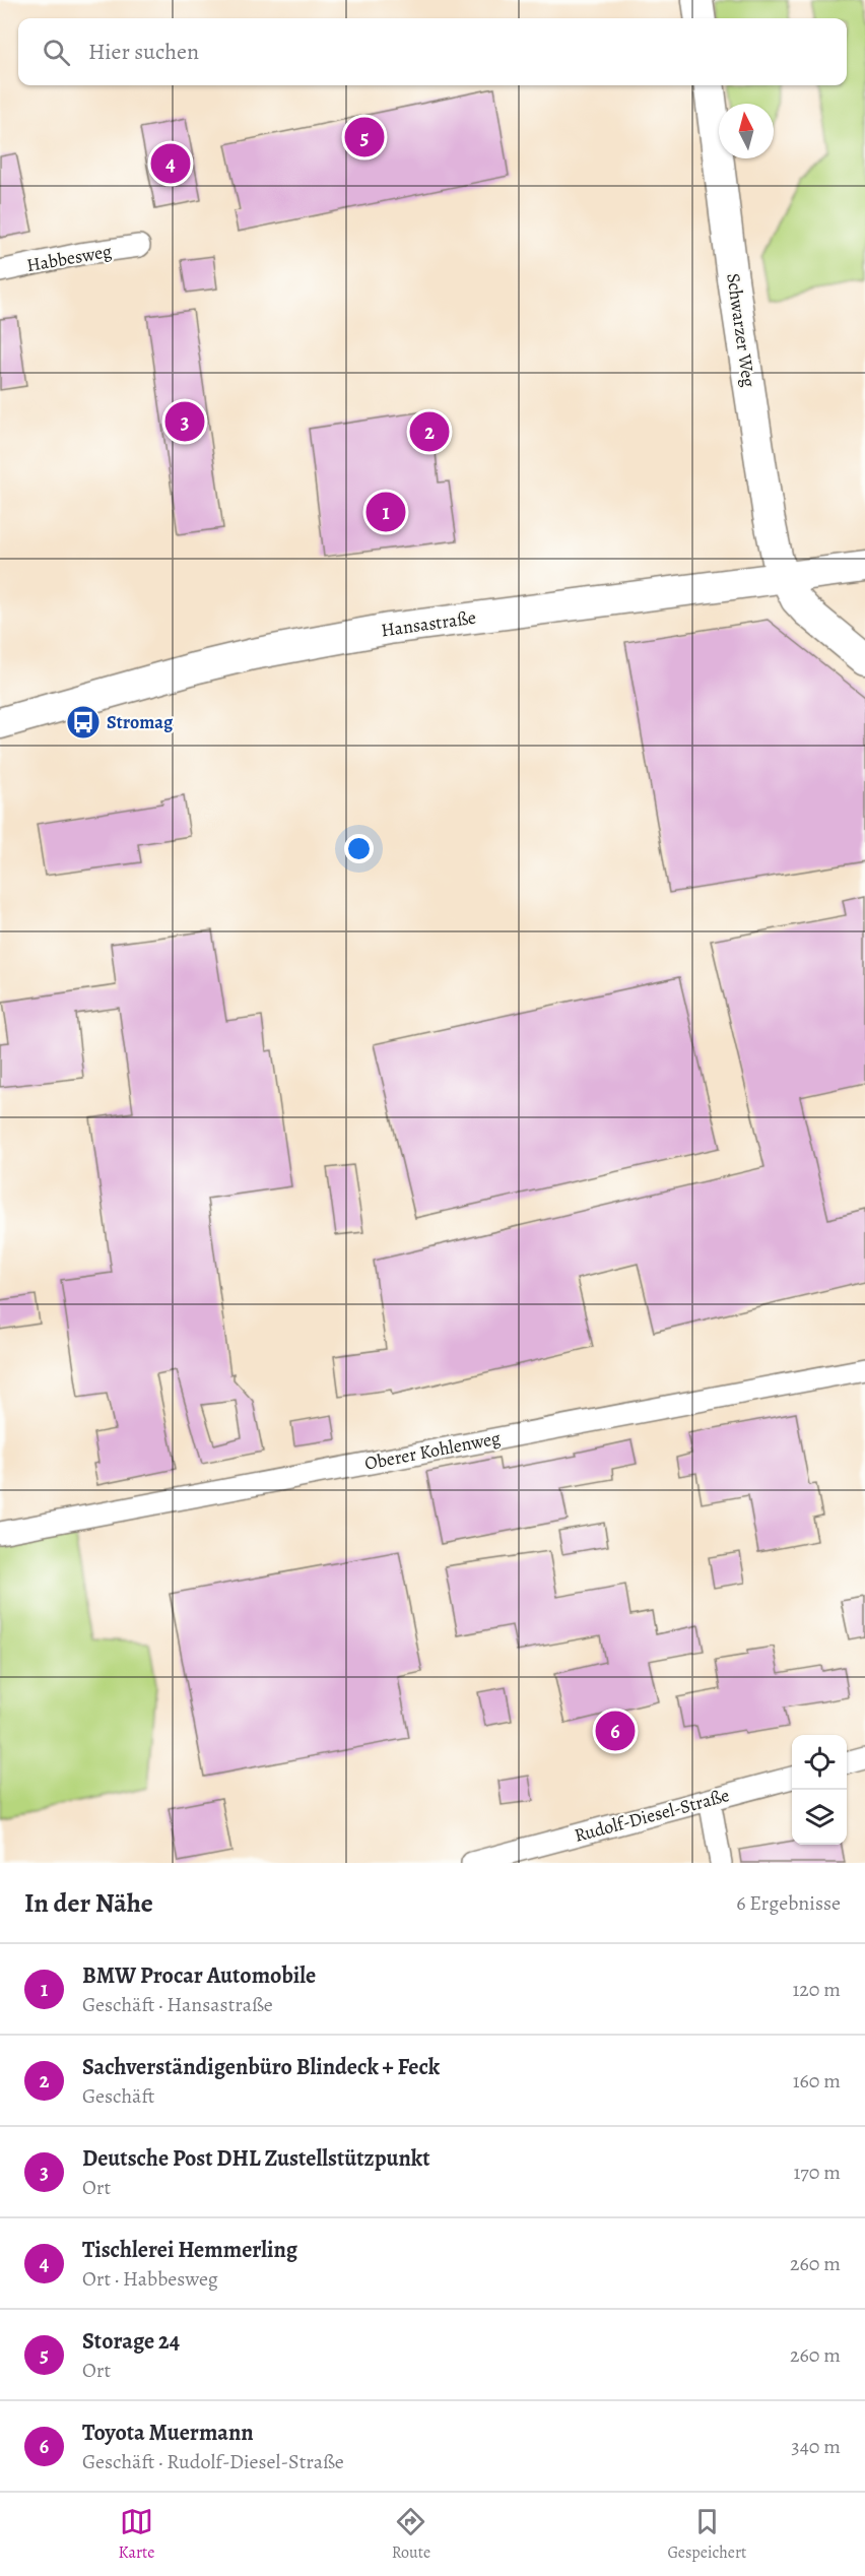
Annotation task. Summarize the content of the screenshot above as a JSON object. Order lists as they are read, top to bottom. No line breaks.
{"streets":{"main road":["Schwarzer Weg","Hansastraße"],"street":["Habbesweg","Oberer Kohlenweg","Rudolf-Diesel-Straße"]},"crossings":[["Schwarzer Weg","Hansastraße"]],"places":{"bus stop":["Stromag"]},"north":"top","page":{"search":"Hier suchen","pins":["5","4","3","2","1","6"],"heading":["In der Nähe","6 Ergebnisse"],"list":[{"mark":"1","name":"BMW Procar Automobile","note":"Geschäft · Hansastraße","value":"120 m"},{"mark":"2","name":"Sachverständigenbüro Blindeck + Feck","note":"Geschäft","value":"160 m"},{"mark":"3","name":"Deutsche Post DHL Zustellstützpunkt","note":"Ort","value":"170 m"},{"mark":"4","name":"Tischlerei Hemmerling","note":"Ort · Habbesweg","value":"260 m"},{"mark":"5","name":"Storage 24","note":"Ort","value":"260 m"},{"mark":"6","name":"Toyota Muermann","note":"Geschäft · Rudolf-Diesel-Straße","value":"340 m"}],"nav":["Karte","Route","Gespeichert"]}}
